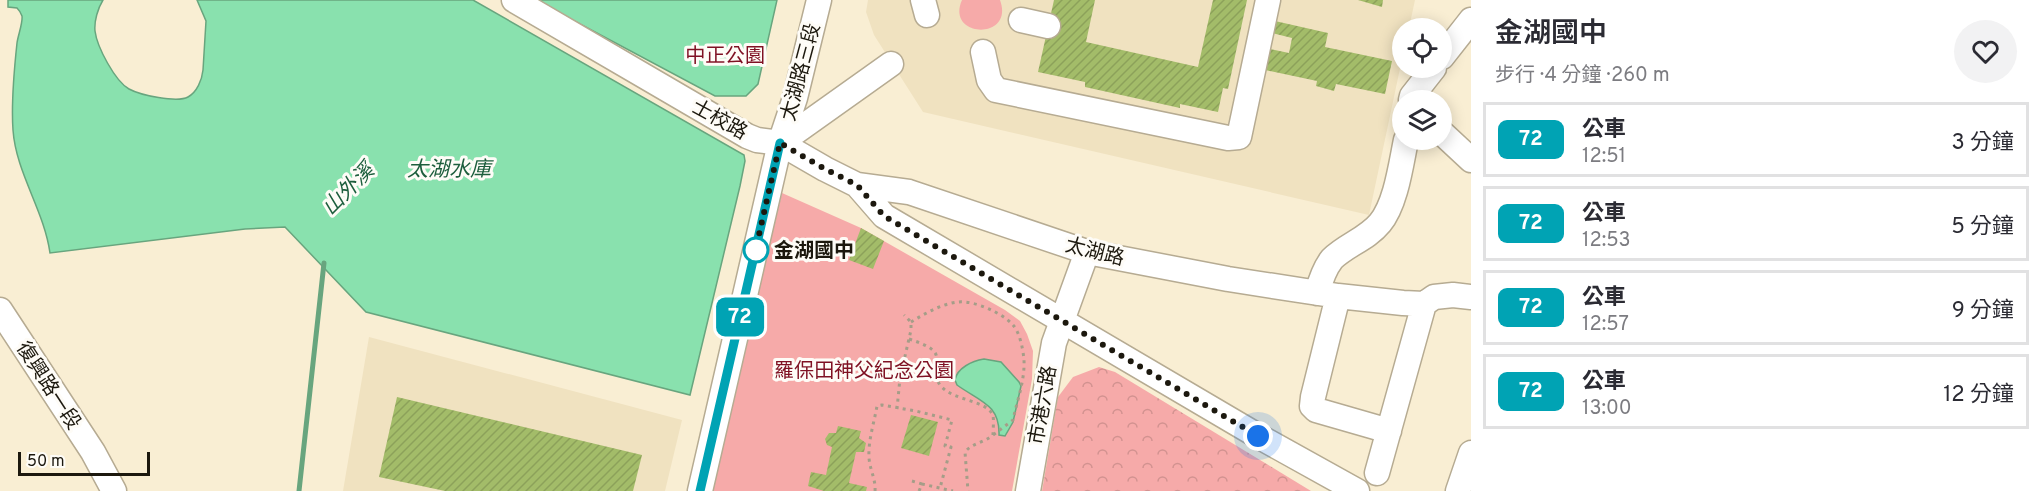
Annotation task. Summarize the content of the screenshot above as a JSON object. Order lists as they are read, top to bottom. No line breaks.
{"streets":{"street":["太湖路三段","士校路","太湖路","復興路一段","市港六路"]},"crossings":[["太湖路三段","士校路"],["士校路","太湖路"],["士校路","市港六路"],["太湖路","市港六路"]],"water":["太湖水庫","山外溪"],"parks":["中正公園","羅保田神父紀念公園"],"places":["金湖國中"],"lines":["bus line 72"],"scale_bar":"50 m","page":{"on_map":"72","heading":["金湖國中","步行 · 4 分鐘 · 260 m"],"list":[{"mark":"72","name":"公車","note":"12:51","value":"3 分鐘"},{"mark":"72","name":"公車","note":"12:53","value":"5 分鐘"},{"mark":"72","name":"公車","note":"12:57","value":"9 分鐘"},{"mark":"72","name":"公車","note":"13:00","value":"12 分鐘"}],"scale":"50 m"}}
